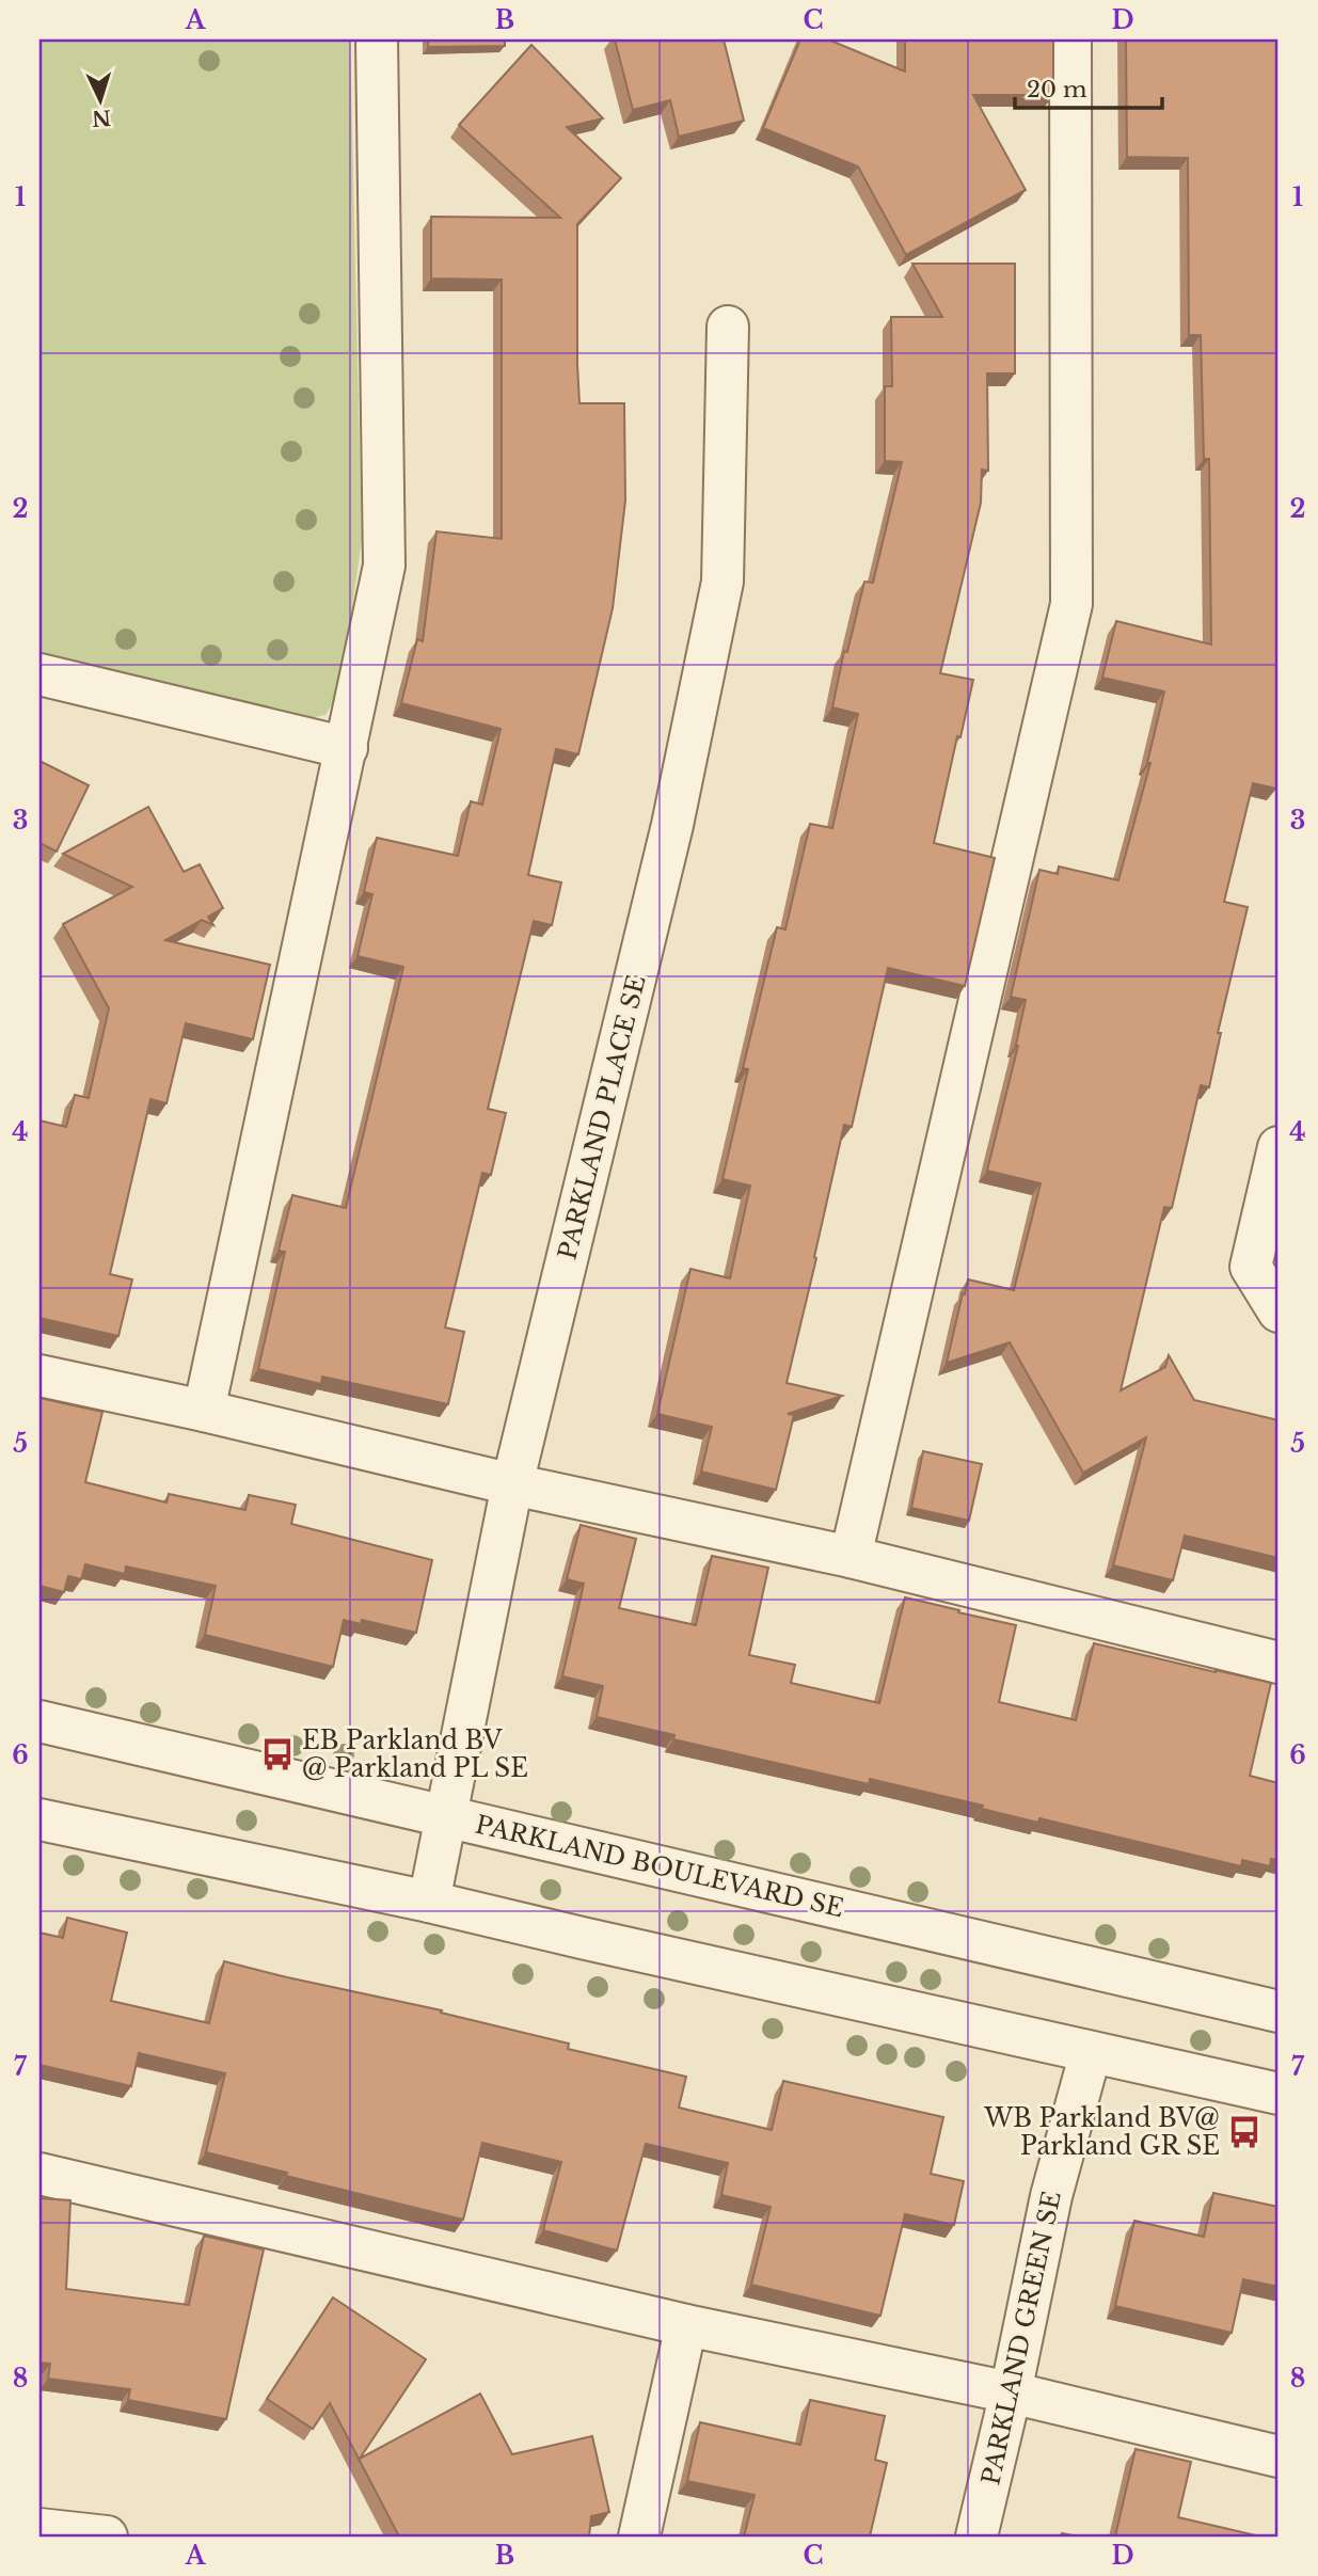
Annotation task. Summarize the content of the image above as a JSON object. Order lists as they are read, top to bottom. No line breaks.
{"streets":{"street":["PARKLAND PLACE SE","PARKLAND BOULEVARD SE","PARKLAND GREEN SE"]},"crossings":[["PARKLAND PLACE SE","PARKLAND BOULEVARD SE"]],"places":{"bus stop":["EB Parkland BV @ Parkland PL SE","WB Parkland BV@ Parkland GR SE"]},"scale_bar":"20 m","north":"bottom","grid":{"columns":["A","B","C","D"],"rows":["1","2","3","4","5","6","7","8"]}}
